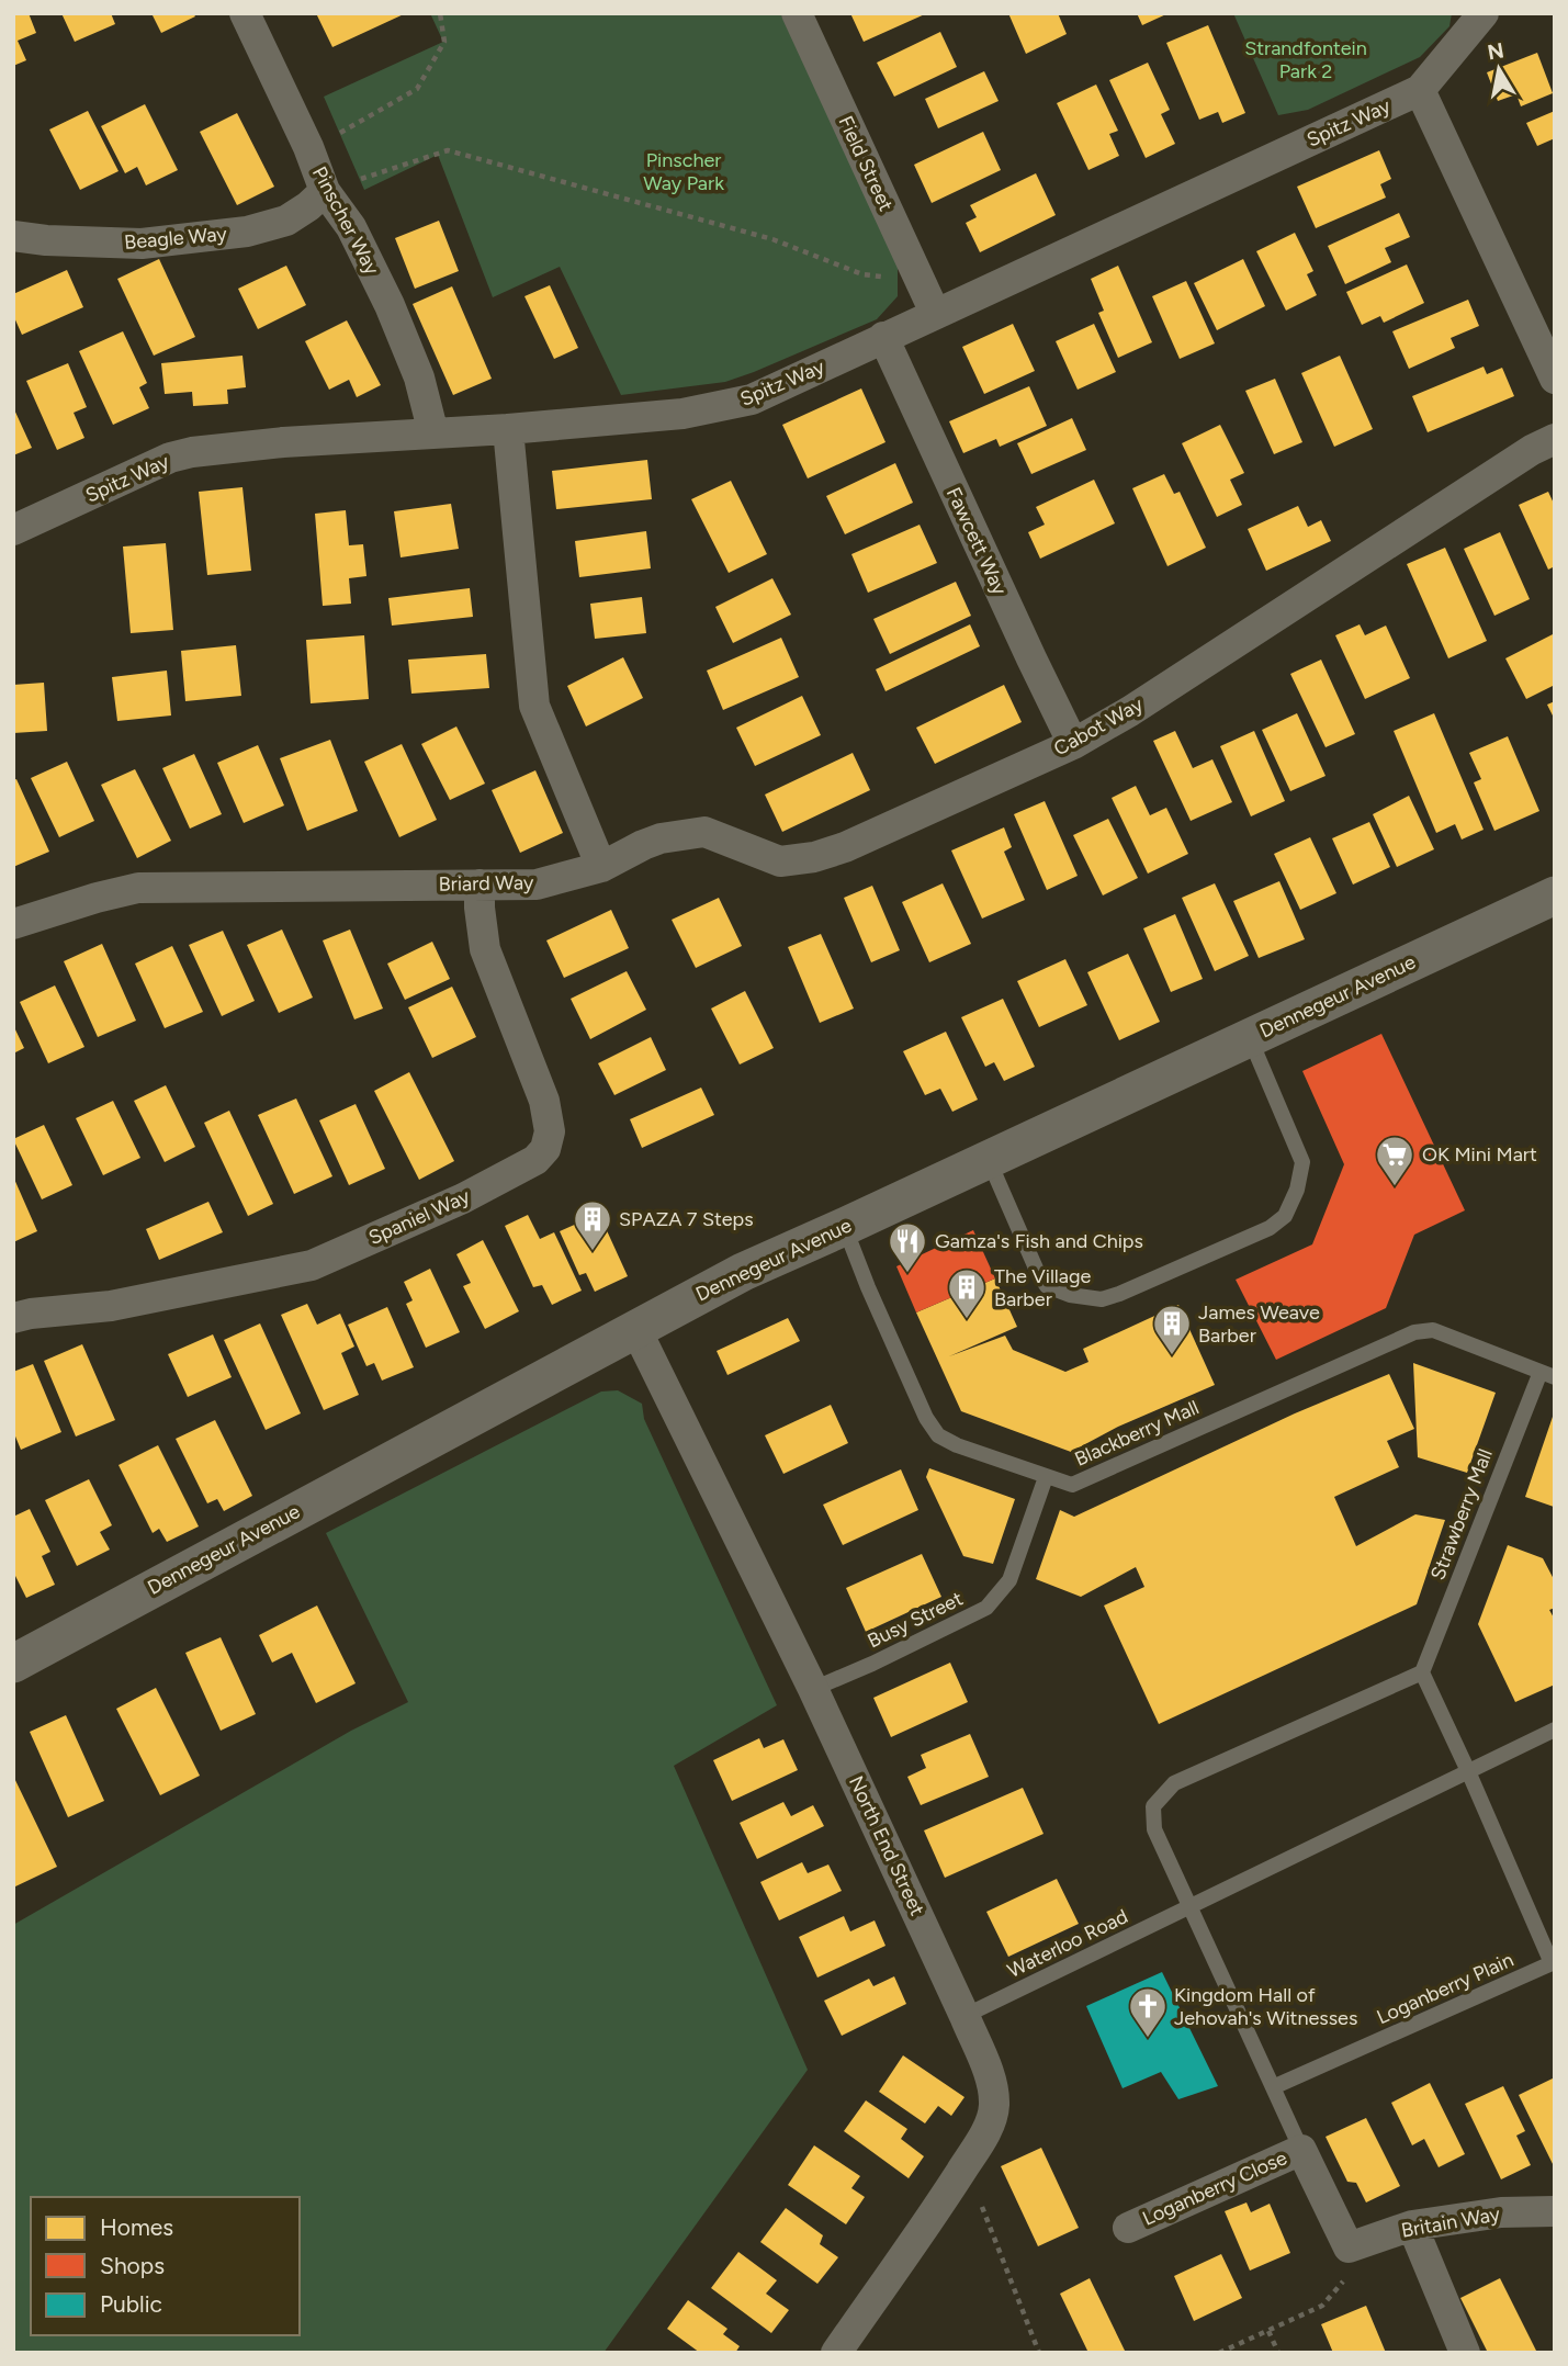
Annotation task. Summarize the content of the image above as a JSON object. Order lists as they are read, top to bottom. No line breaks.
{"streets":{"street":["Spitz Way","Field Street","Pinscher Way","Beagle Way","Fawcett Way","Cabot Way","Briard Way","Dennegeur Avenue","Spaniel Way","North End Street","Loganberry Close","Britain Way"],"lane":["Blackberry Mall","Strawberry Mall","Busy Street","Waterloo Road","Loganberry Plain"]},"crossings":[["Spitz Way","Field Street"],["Spitz Way","Pinscher Way"],["Spitz Way","Fawcett Way"],["Pinscher Way","Beagle Way"],["Fawcett Way","Cabot Way"],["Cabot Way","Briard Way"],["Briard Way","Spaniel Way"],["Dennegeur Avenue","Blackberry Mall"],["Dennegeur Avenue","North End Street"],["Blackberry Mall","Strawberry Mall"],["Blackberry Mall","Busy Street"],["Strawberry Mall","Loganberry Plain"],["Busy Street","North End Street"],["North End Street","Waterloo Road"],["Waterloo Road","Loganberry Plain"],["Loganberry Plain","Loganberry Close"],["Loganberry Close","Britain Way"]],"parks":["Strandfontein Park 2","Pinscher Way Park"],"places":{"supermarket":["OK Mini Mart"],"building":["SPAZA 7 Steps","The Village Barber","James Weave Barber"],"restaurant":["Gamza's Fish and Chips"],"church":["Kingdom Hall of Jehovah's Witnesses"]},"legend":["Homes","Shops","Public"],"north":"top"}
